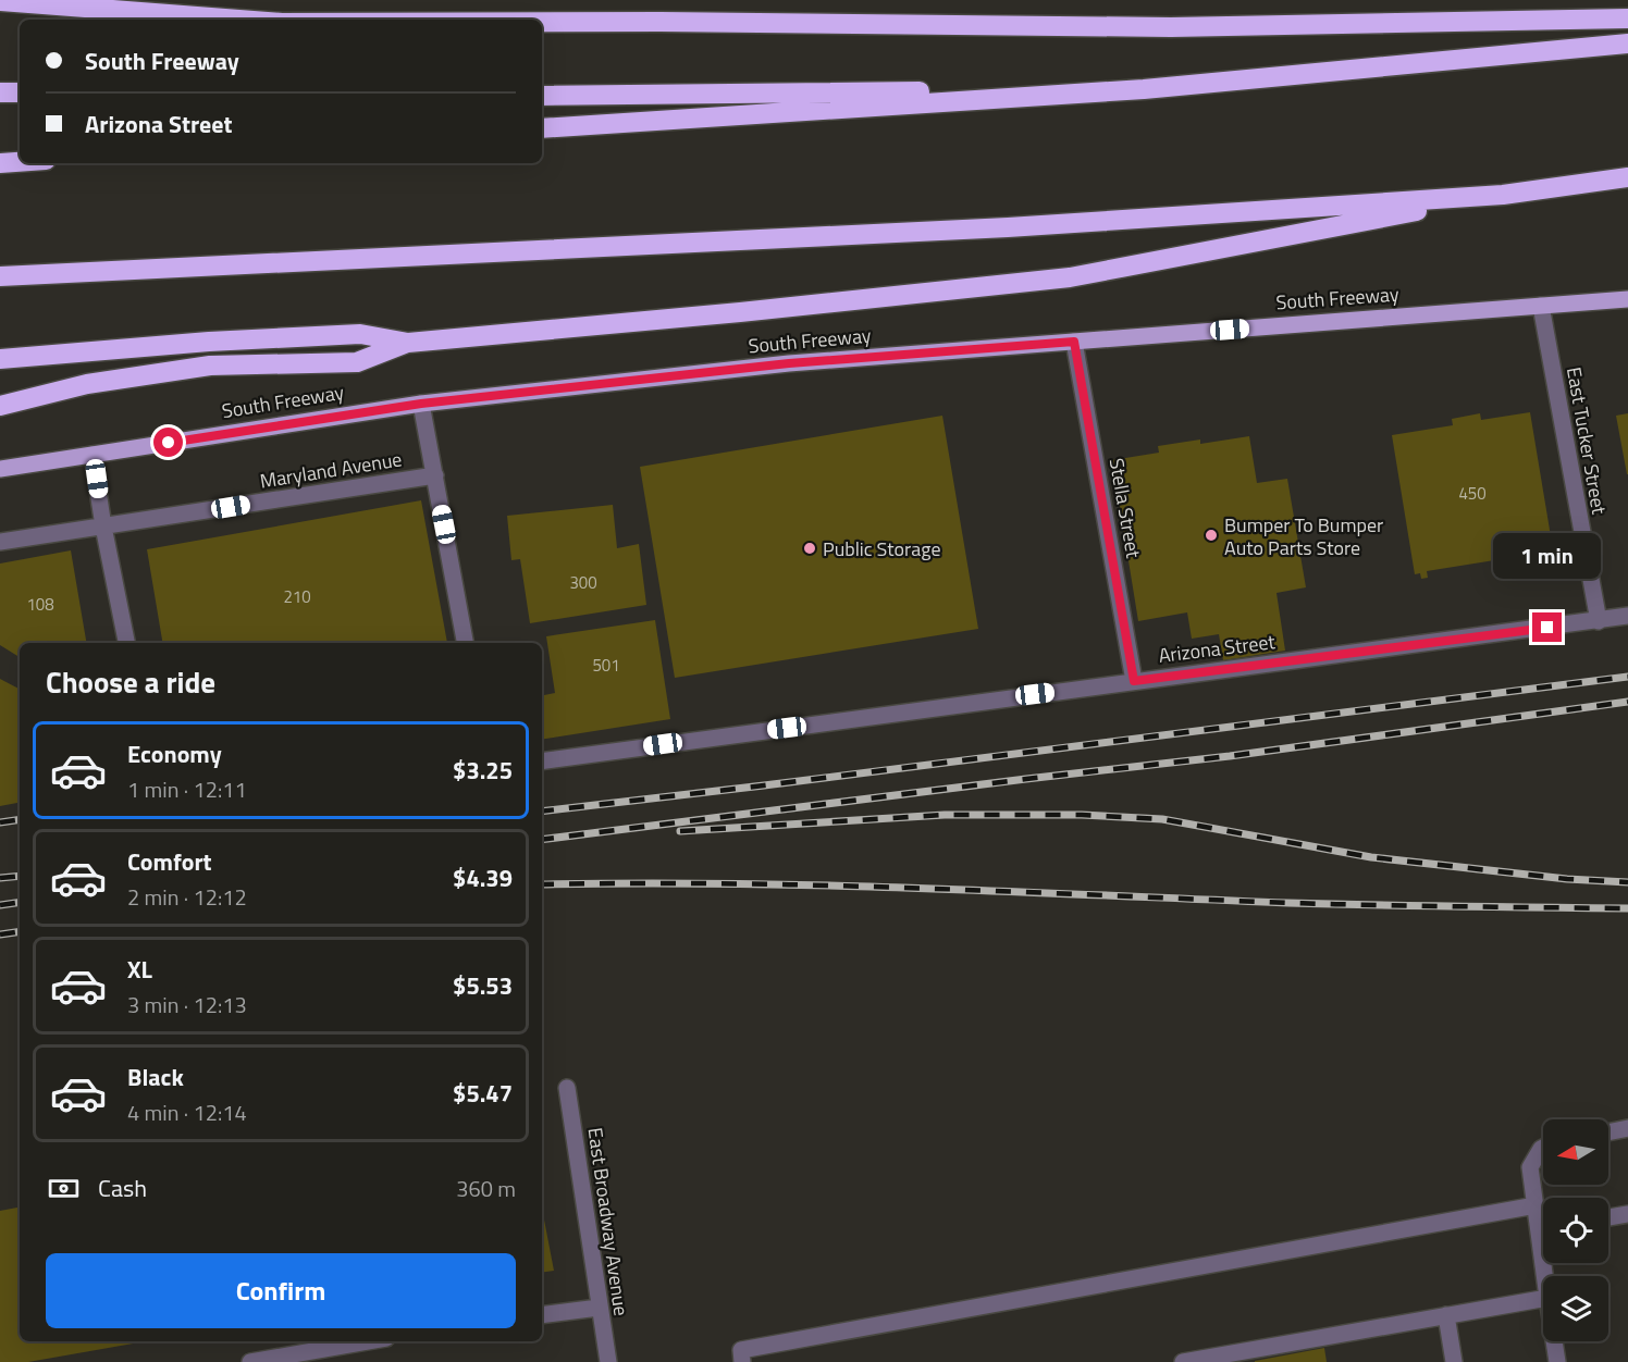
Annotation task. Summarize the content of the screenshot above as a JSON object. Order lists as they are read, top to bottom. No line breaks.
{"streets":{"main road":["South Freeway"],"street":["East Tucker Street","Maryland Avenue","Stella Street","Arizona Street","East Broadway Avenue"]},"crossings":[["South Freeway","East Tucker Street"],["South Freeway","Stella Street"],["East Tucker Street","Arizona Street"],["Stella Street","Arizona Street"]],"places":["Bumper To Bumper Auto Parts Store","Public Storage"],"house_numbers":["450","300","210","108","501"],"north":"left","page":{"banner":["South Freeway","Arizona Street"],"bubble":"1 min","heading":"Choose a ride","list":[{"name":"Economy","note":"1 min · 12:11","value":"$3.25"},{"name":"Comfort","note":"2 min · 12:12","value":"$4.39"},{"name":"XL","note":"3 min · 12:13","value":"$5.53"},{"name":"Black","note":"4 min · 12:14","value":"$5.47"}],"pay":["Cash","360 m"],"buttons":"Confirm"}}
